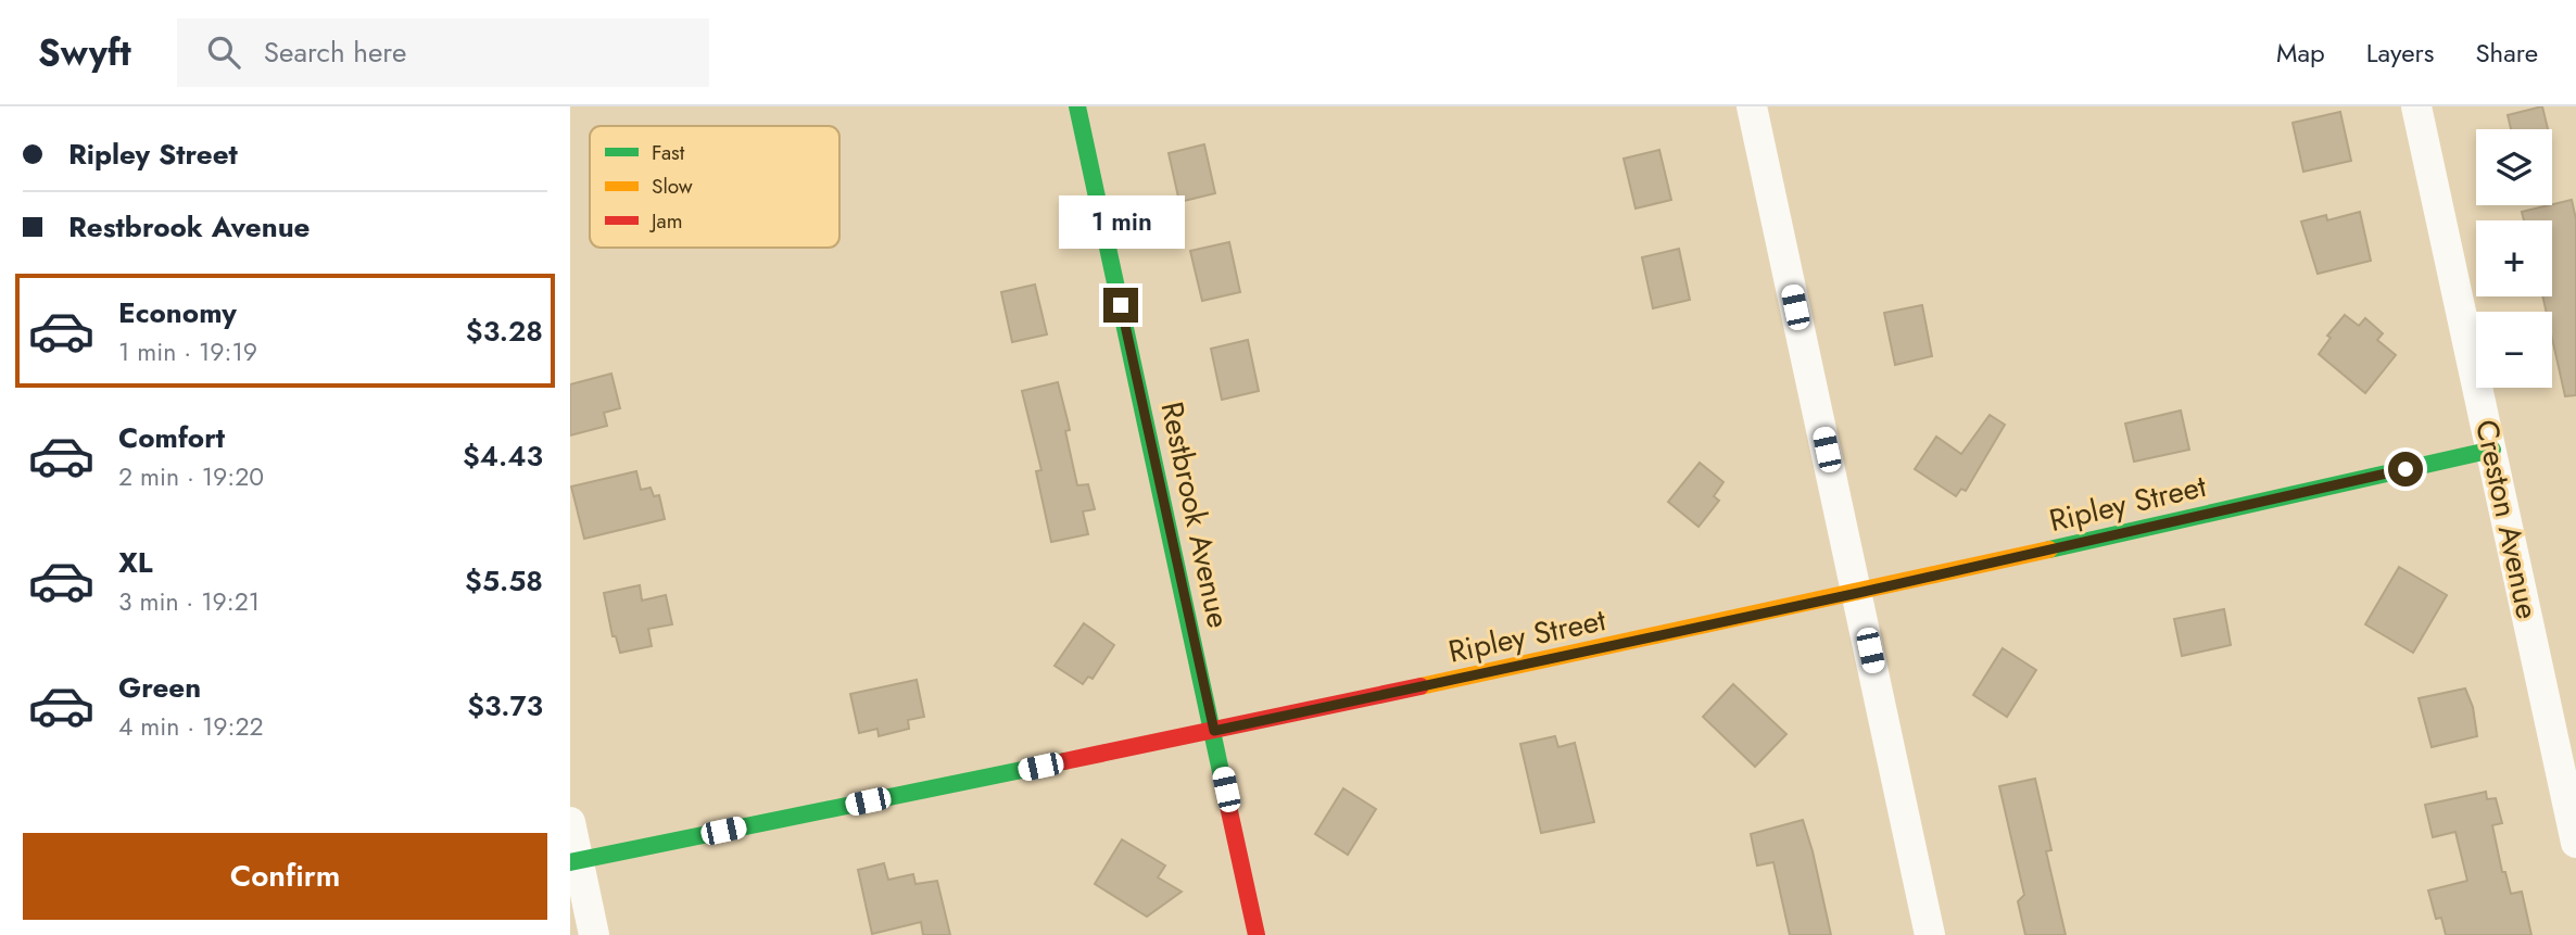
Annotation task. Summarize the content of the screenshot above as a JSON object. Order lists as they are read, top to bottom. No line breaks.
{"streets":{"street":["Ripley Street","Restbrook Avenue","Creston Avenue"]},"crossings":[["Ripley Street","Restbrook Avenue"],["Ripley Street","Creston Avenue"]],"legend":["Fast","Slow","Jam"],"page":{"header":"Swyft","search":"Search here","nav":["Map","Layers","Share"],"banner":["Ripley Street","Restbrook Avenue"],"map_buttons":["+","−"],"bubble":"1 min","list":[{"name":"Economy","note":"1 min · 19:19","value":"$3.28"},{"name":"Comfort","note":"2 min · 19:20","value":"$4.43"},{"name":"XL","note":"3 min · 19:21","value":"$5.58"},{"name":"Green","note":"4 min · 19:22","value":"$3.73"}],"buttons":"Confirm"}}
